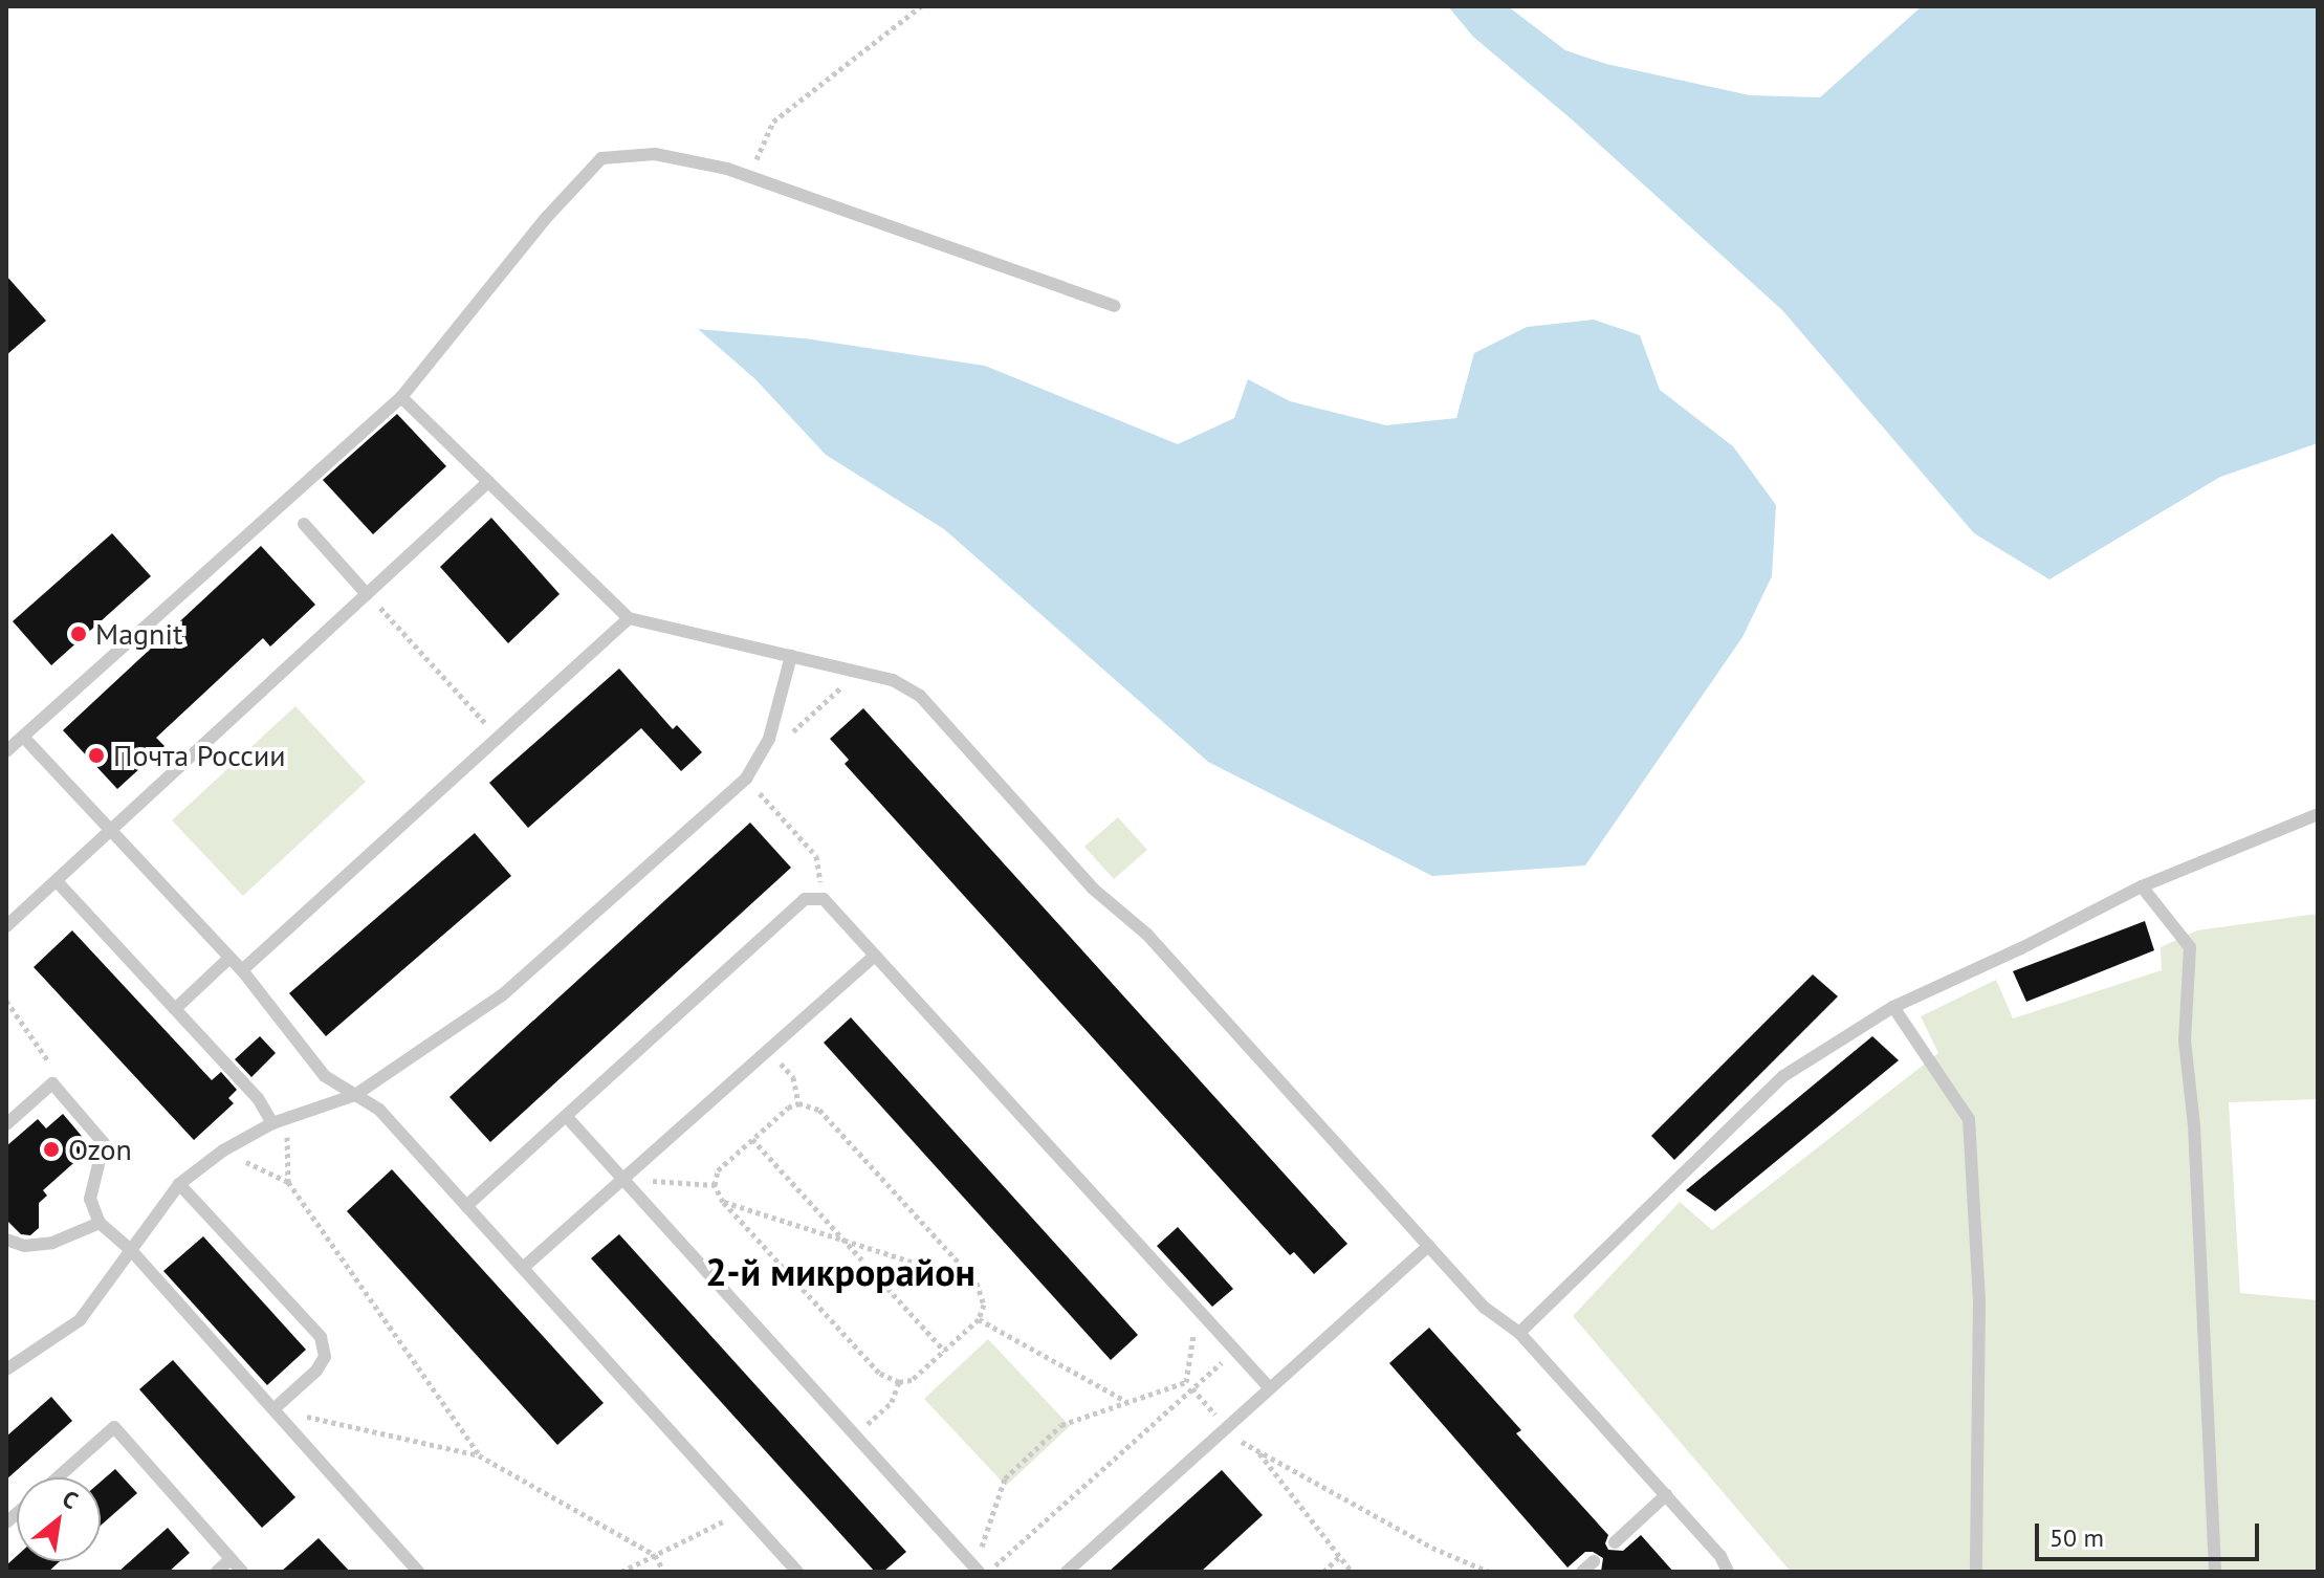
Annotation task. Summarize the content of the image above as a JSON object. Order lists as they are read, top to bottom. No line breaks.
{"districts":["2-й микрорайон"],"places":["Magnit","Почта России","Ozon"],"scale_bar":"50 m","north":"top right"}
